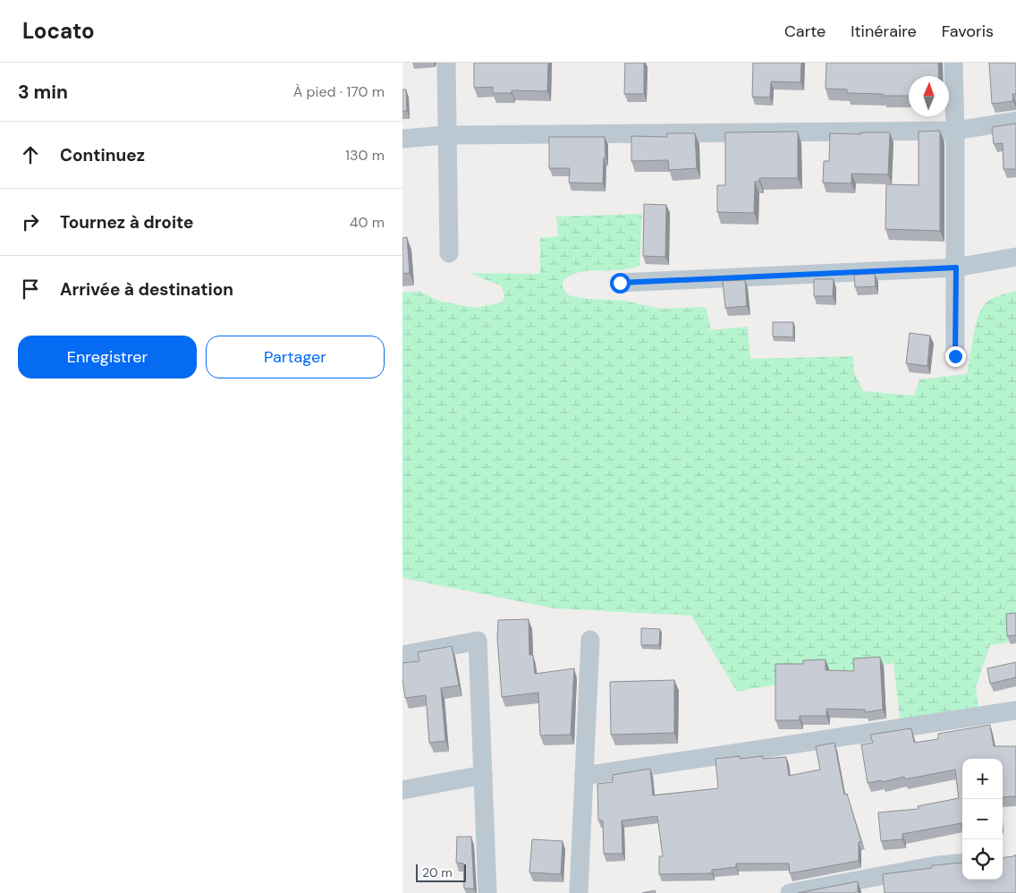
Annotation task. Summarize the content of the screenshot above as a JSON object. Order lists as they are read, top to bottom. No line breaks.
{"scale_bar":"20 m","north":"top","page":{"header":"Locato","nav":["Carte","Itinéraire","Favoris"],"heading":["3 min","À pied · 170 m"],"list":[["Continuez","130 m"],["Tournez à droite","40 m"],"Arrivée à destination"],"buttons":["Enregistrer","Partager"],"map_buttons":["+","−"],"scale":"20 m"}}
